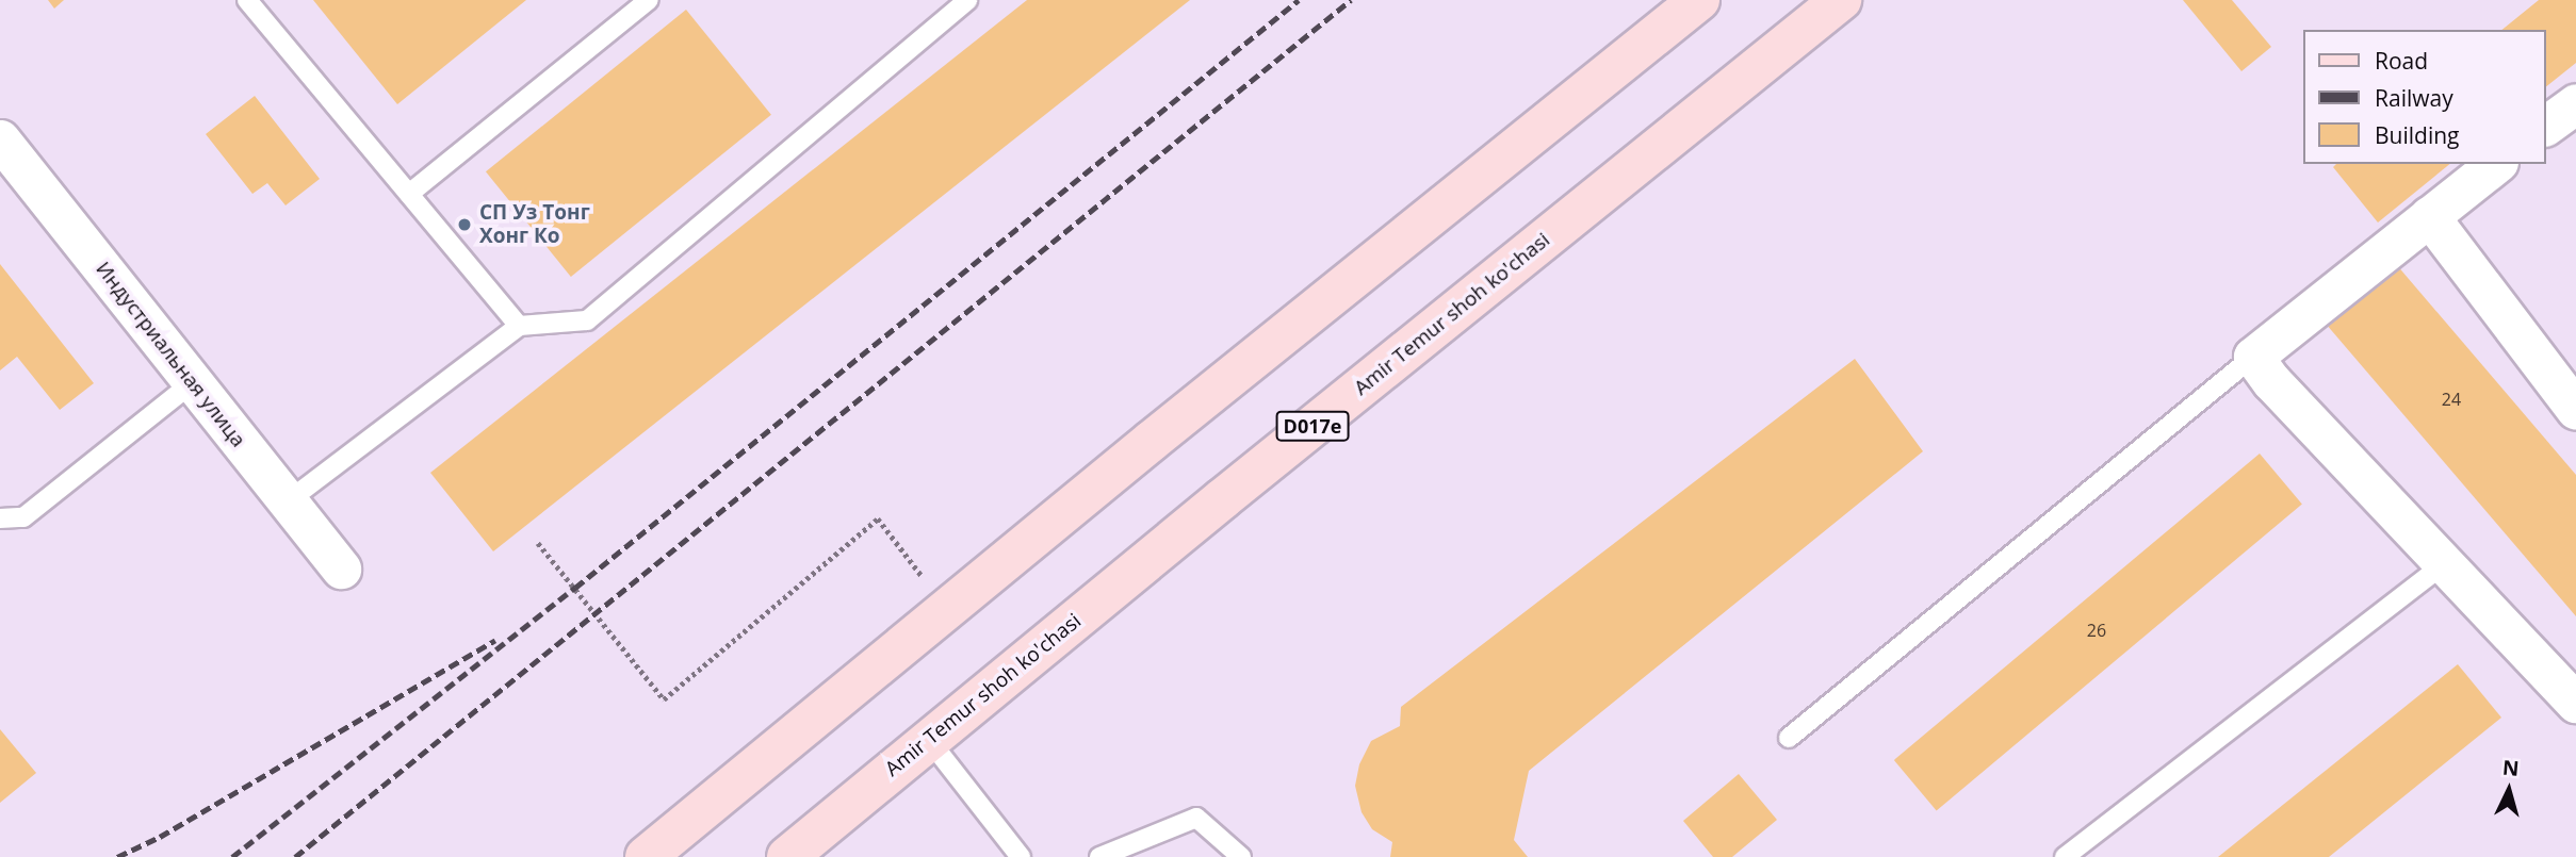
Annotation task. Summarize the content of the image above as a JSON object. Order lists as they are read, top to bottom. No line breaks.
{"streets":{"main road":["Amir Temur shoh ko'chasi","D017e"],"street":["Индустриальная улица"]},"places":["СП Уз Тонг Хонг Ко"],"house_numbers":["24","26"],"legend":["Road","Railway","Building"],"north":"top"}
